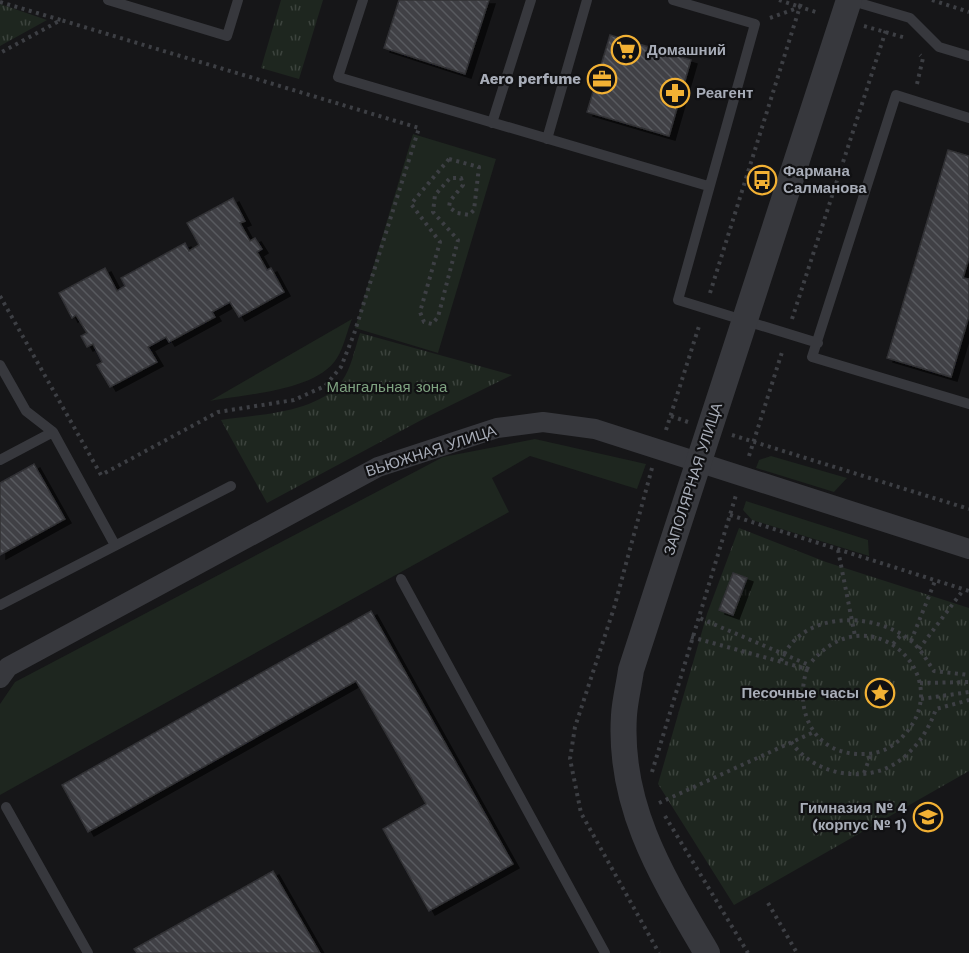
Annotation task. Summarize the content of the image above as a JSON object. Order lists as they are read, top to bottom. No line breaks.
{"streets":{"street":["ВЬЮЖНАЯ УЛИЦА","ЗАПОЛЯРНАЯ УЛИЦА"]},"crossings":[["ВЬЮЖНАЯ УЛИЦА","ЗАПОЛЯРНАЯ УЛИЦА"]],"parks":["Мангальная зона"],"places":{"supermarket":["Домашний"],"office":["Aero perfume"],"pharmacy":["Реагент"],"bus stop":["Фармана Салманова"],"place":["Песочные часы"],"school or university":["Гимназия № 4 (корпус № 1)"]}}
